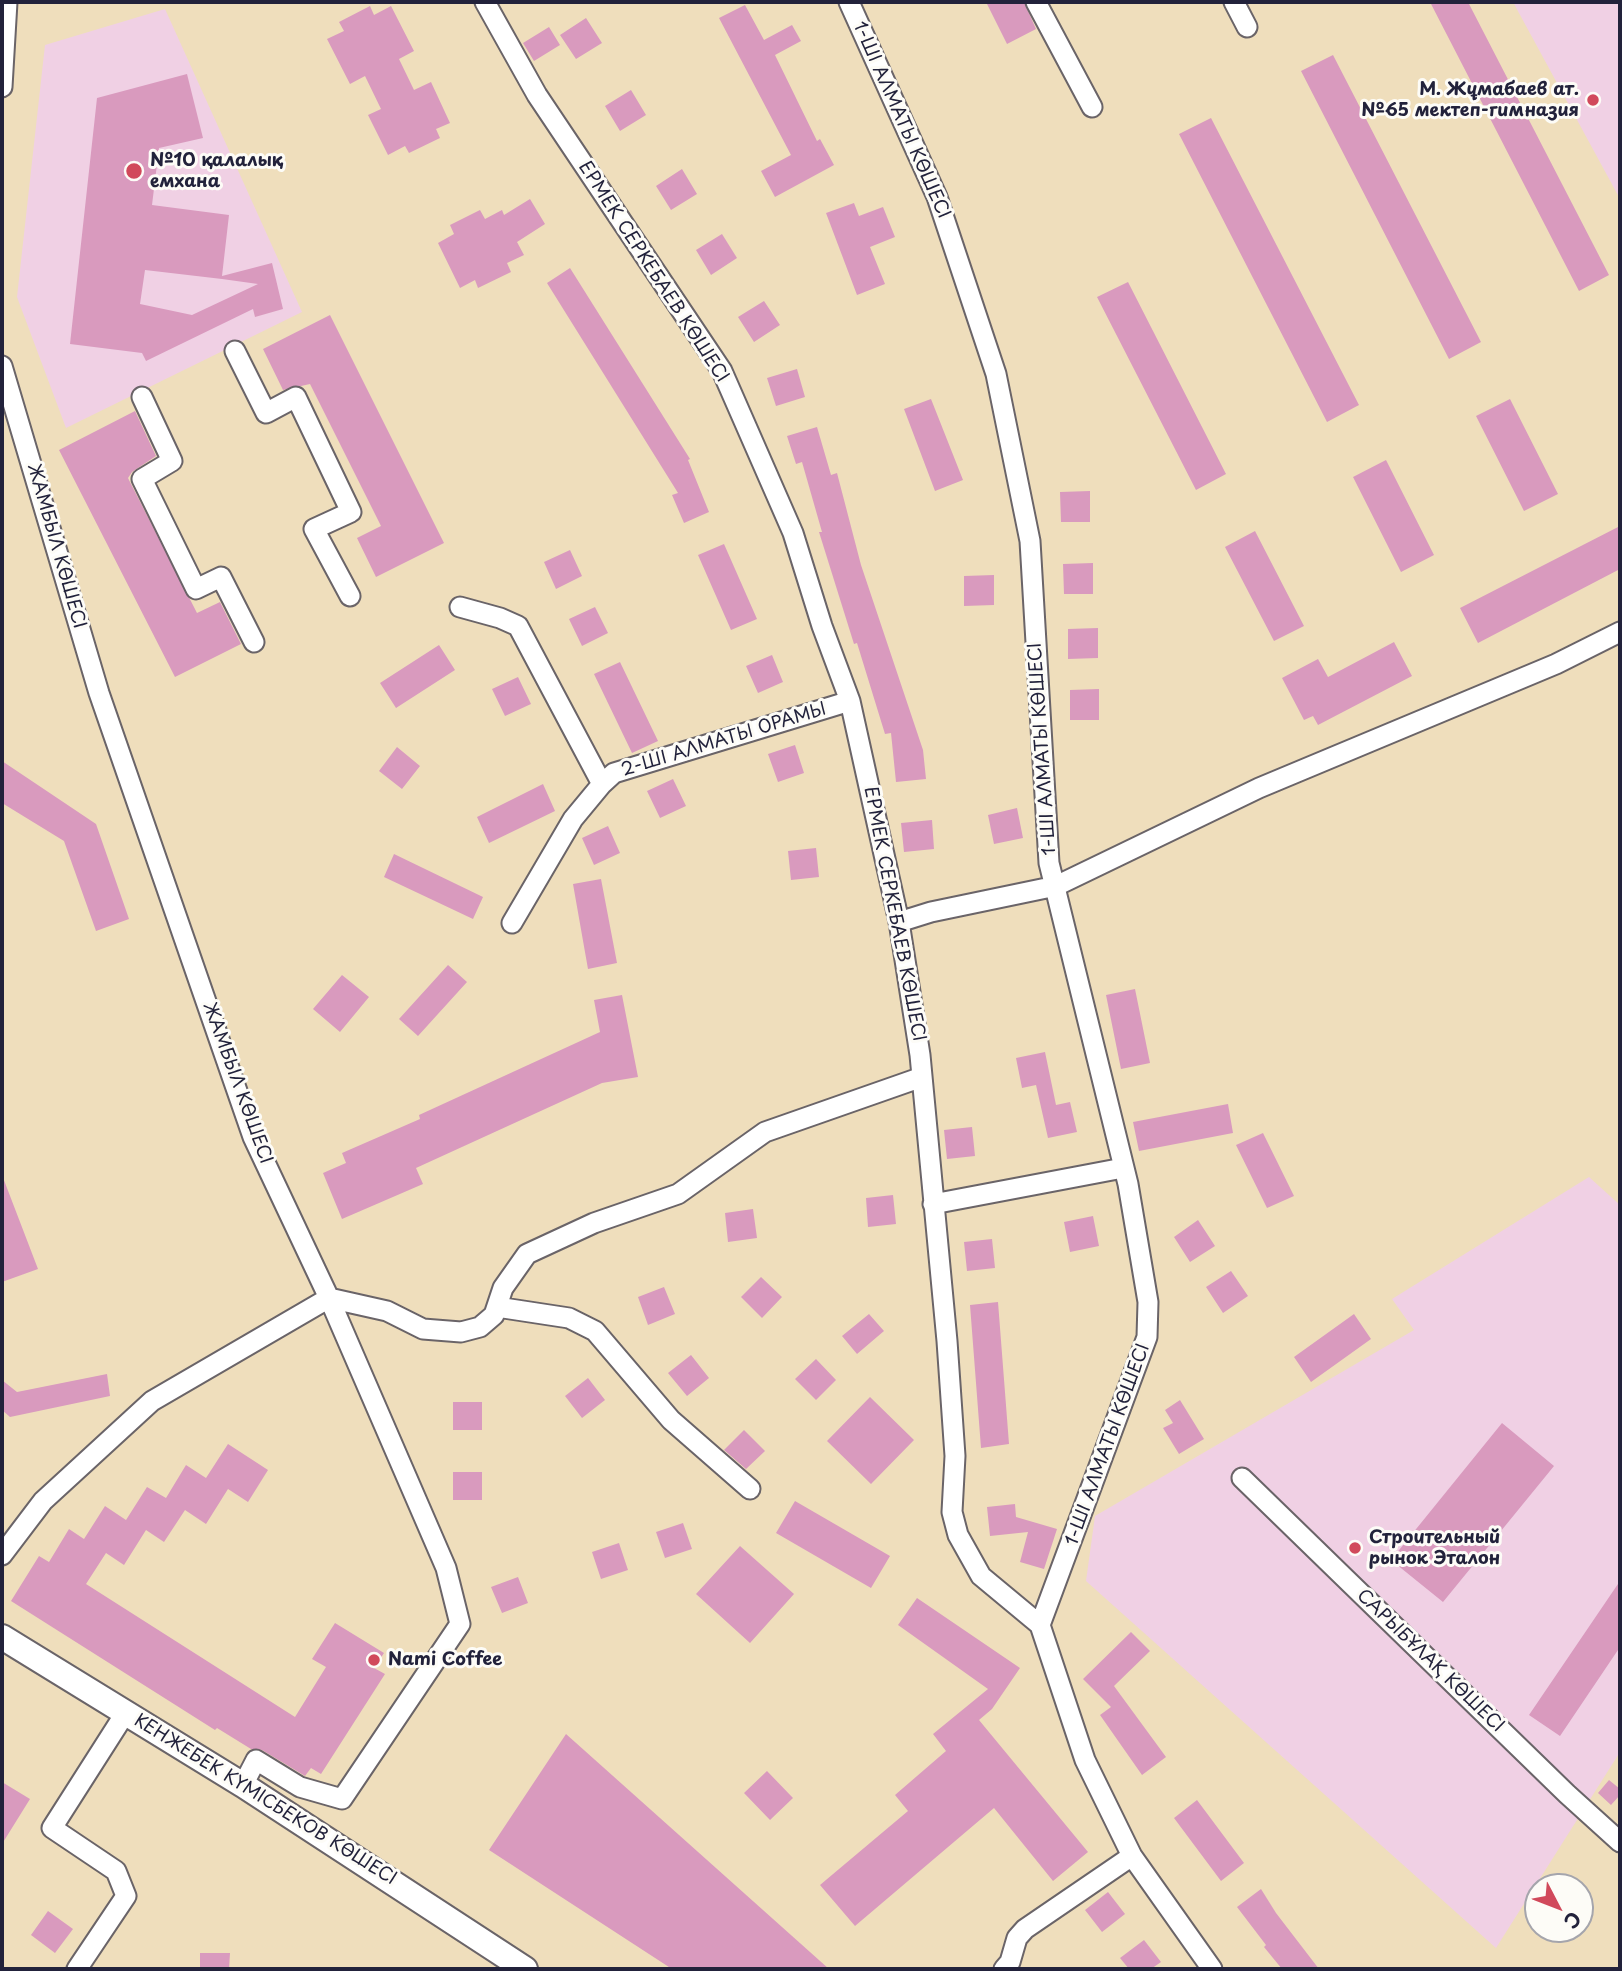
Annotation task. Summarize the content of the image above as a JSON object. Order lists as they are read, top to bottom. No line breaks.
{"streets":{"street":["1-ШІ АЛМАТЫ КӨШЕСІ","ЕРМЕК СЕРКЕБАЕВ КӨШЕСІ","ЖАМБЫЛ КӨШЕСІ","2-ШІ АЛМАТЫ ОРАМЫ","САРЫБҰЛАҚ КӨШЕСІ","КЕНЖЕБЕК КҮМІСБЕКОВ КӨШЕСІ"]},"crossings":[["1-ШІ АЛМАТЫ КӨШЕСІ","ЕРМЕК СЕРКЕБАЕВ КӨШЕСІ"],["ЕРМЕК СЕРКЕБАЕВ КӨШЕСІ","2-ШІ АЛМАТЫ ОРАМЫ"],["ЖАМБЫЛ КӨШЕСІ","КЕНЖЕБЕК КҮМІСБЕКОВ КӨШЕСІ"]],"places":["М. Жұмабаев ат. №65 мектеп-гимназия","№10 қалалық емхана","Строительный рынок Эталон","Nami Coffee"],"north":"bottom right"}
